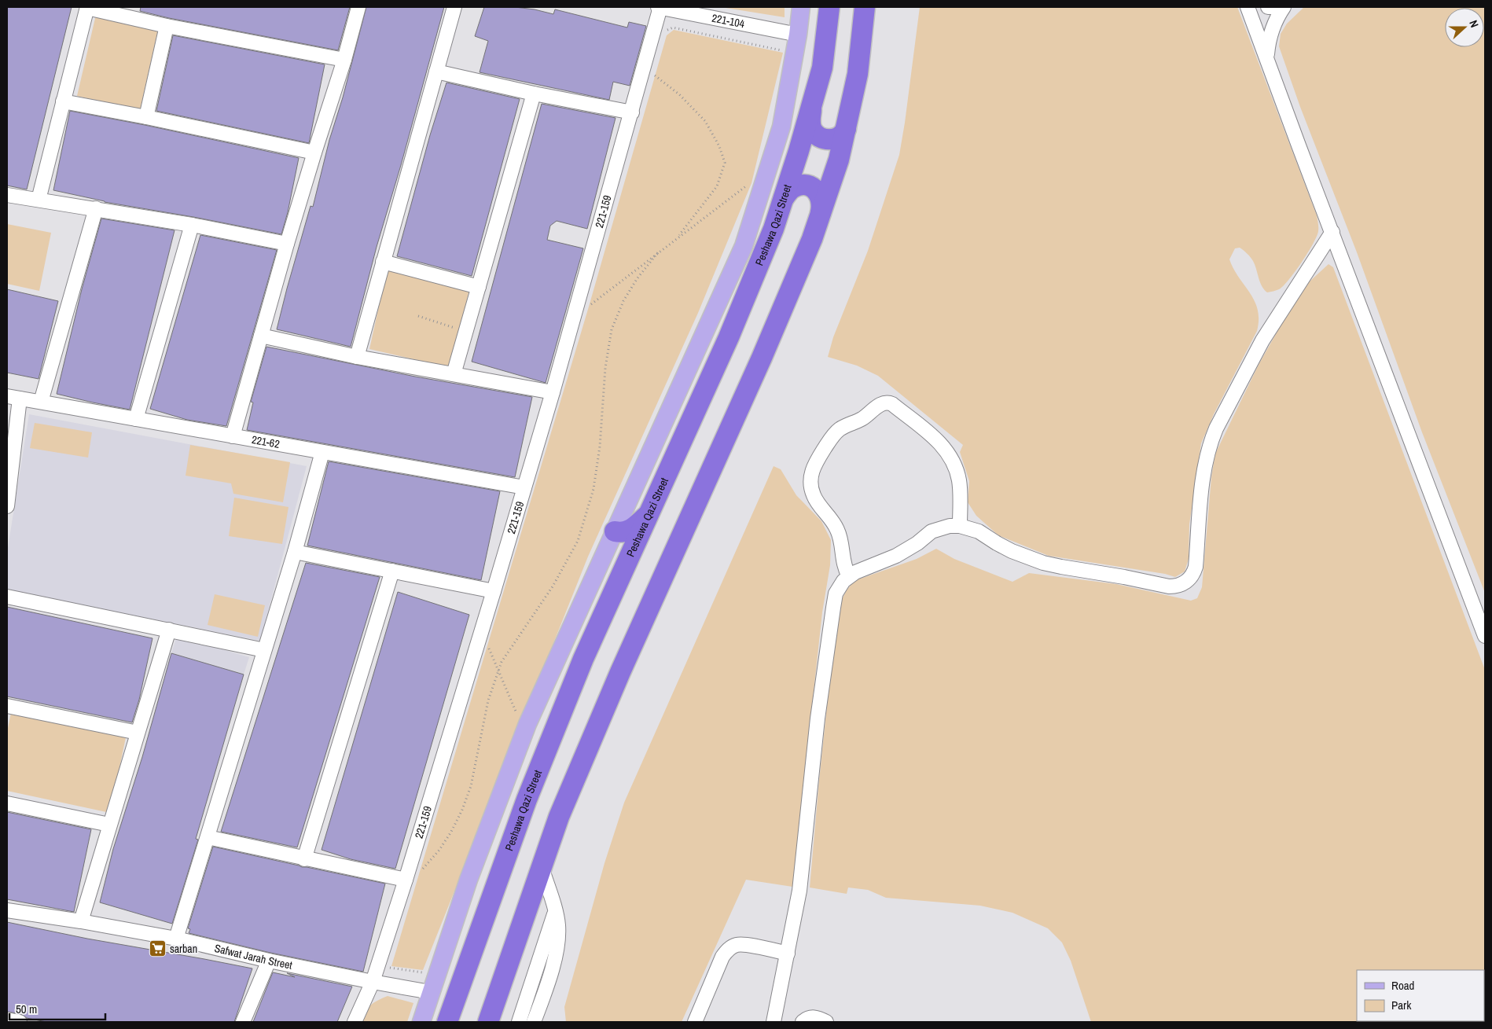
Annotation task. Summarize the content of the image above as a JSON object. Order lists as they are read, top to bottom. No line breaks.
{"streets":{"highway":["Peshawa Qazi Street"],"street":["221-104","221-159","221-62","Safwat Jarah Street"]},"crossings":[["221-104","221-159"],["221-159","221-62"],["221-159","Safwat Jarah Street"]],"places":{"supermarket":["sarban"]},"legend":["Road","Park"],"scale_bar":"50 m","north":"right"}
